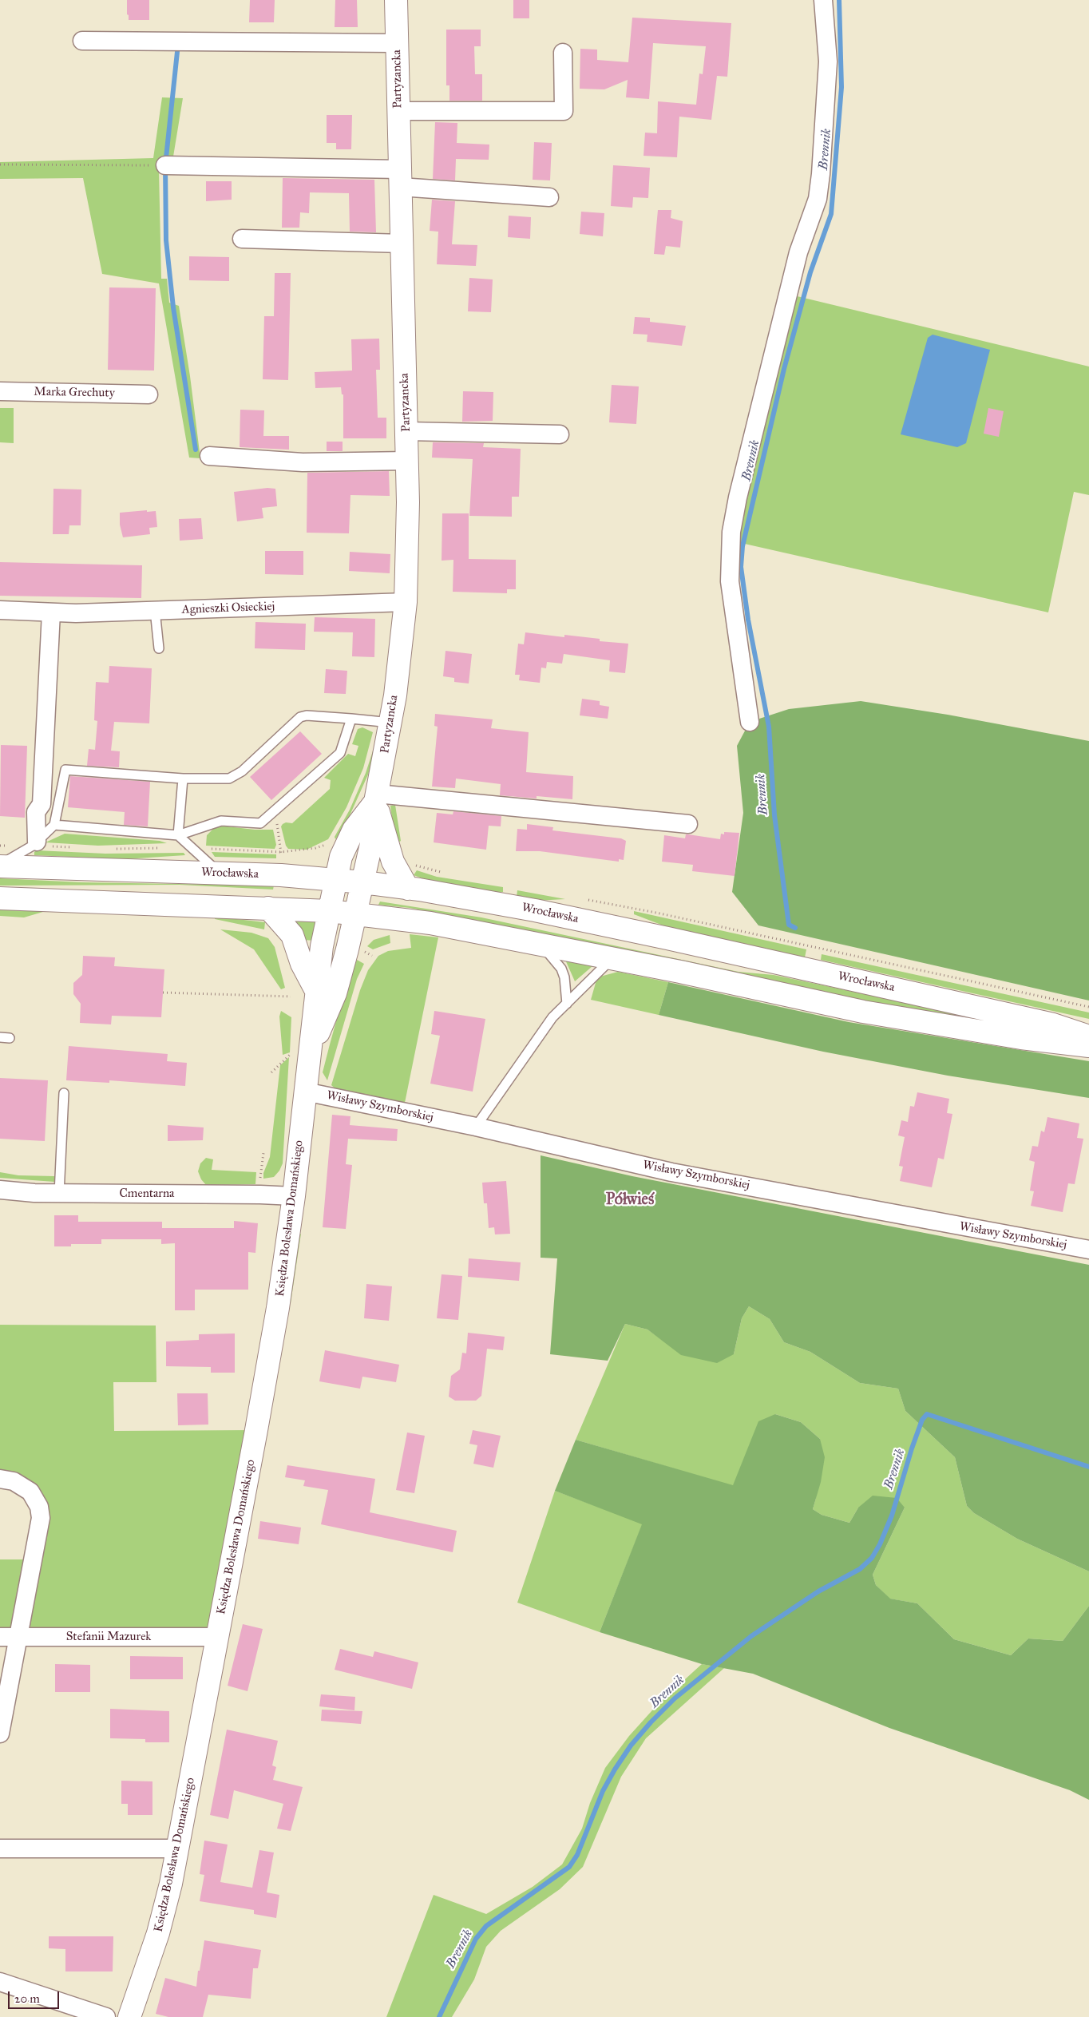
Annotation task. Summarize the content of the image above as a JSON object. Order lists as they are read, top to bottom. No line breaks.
{"streets":{"main road":["Partyzancka","Wrocławska","Księdza Bolesława Domańskiego"],"street":["Marka Grechuty","Agnieszki Osieckiej","Wisławy Szymborskiej","Cmentarna","Stefanii Mazurek"]},"crossings":[["Partyzancka","Agnieszki Osieckiej"],["Partyzancka","Wrocławska"],["Partyzancka","Księdza Bolesława Domańskiego"],["Wisławy Szymborskiej","Księdza Bolesława Domańskiego"],["Cmentarna","Księdza Bolesława Domańskiego"],["Księdza Bolesława Domańskiego","Stefanii Mazurek"]],"districts":["Półwieś"],"water":["Brennik"],"scale_bar":"20 m"}
